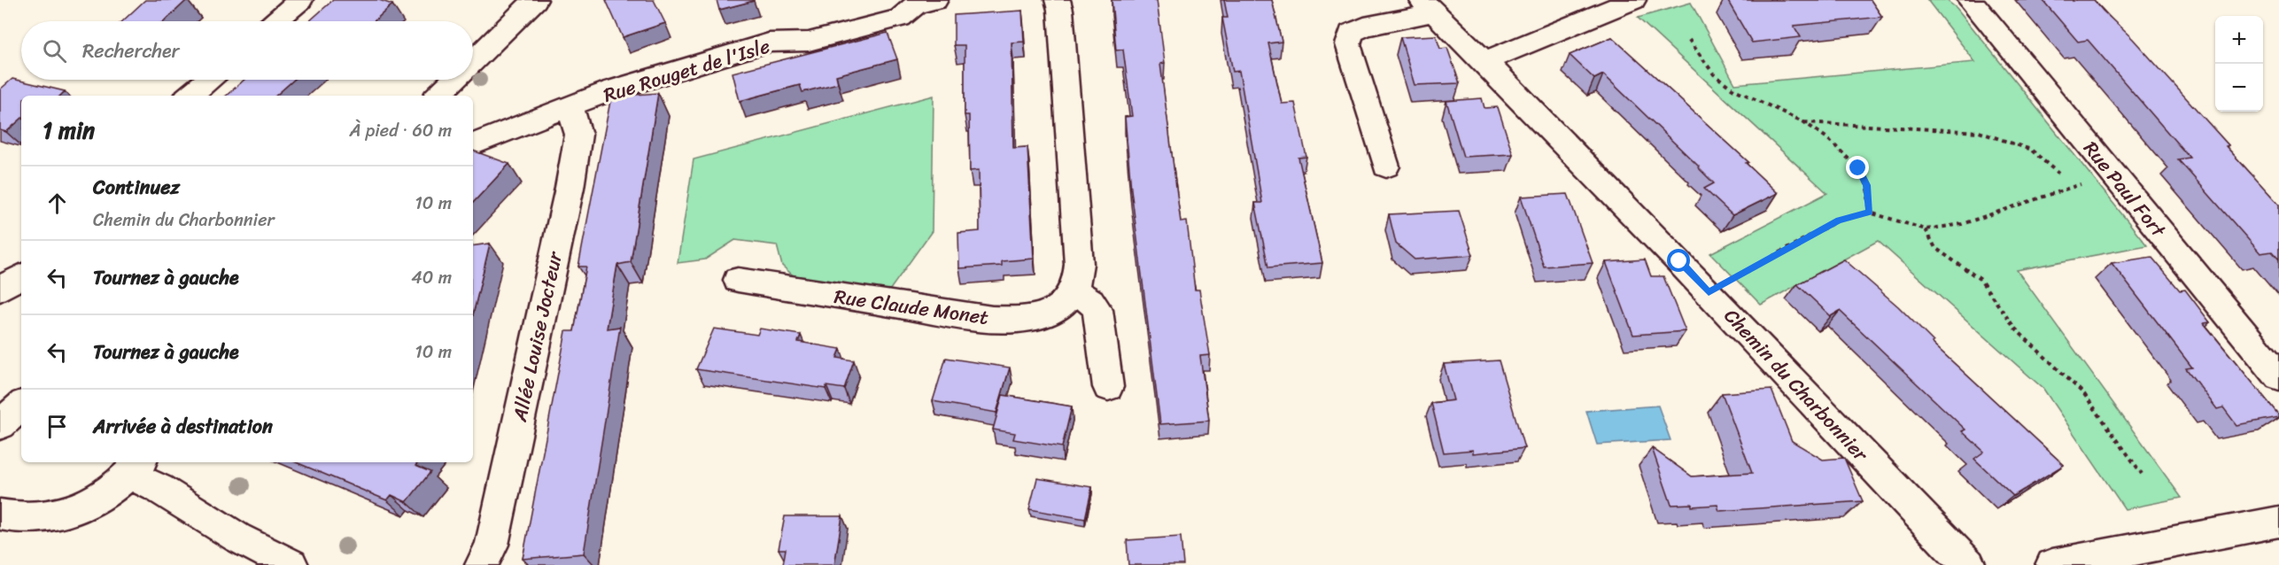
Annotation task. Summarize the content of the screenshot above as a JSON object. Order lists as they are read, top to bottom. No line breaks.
{"streets":{"street":["Rue Rouget de l'Isle","Rue Paul Fort","Rue Claude Monet","Allée Louise Jocteur","Chemin du Charbonnier"]},"crossings":[["Rue Rouget de l'Isle","Allée Louise Jocteur"]],"page":{"map_buttons":["+","−"],"search":"Rechercher","heading":["1 min","À pied · 60 m"],"list":[["Continuez","Chemin du Charbonnier","10 m"],["Tournez à gauche","40 m"],["Tournez à gauche","10 m"],"Arrivée à destination"]}}
